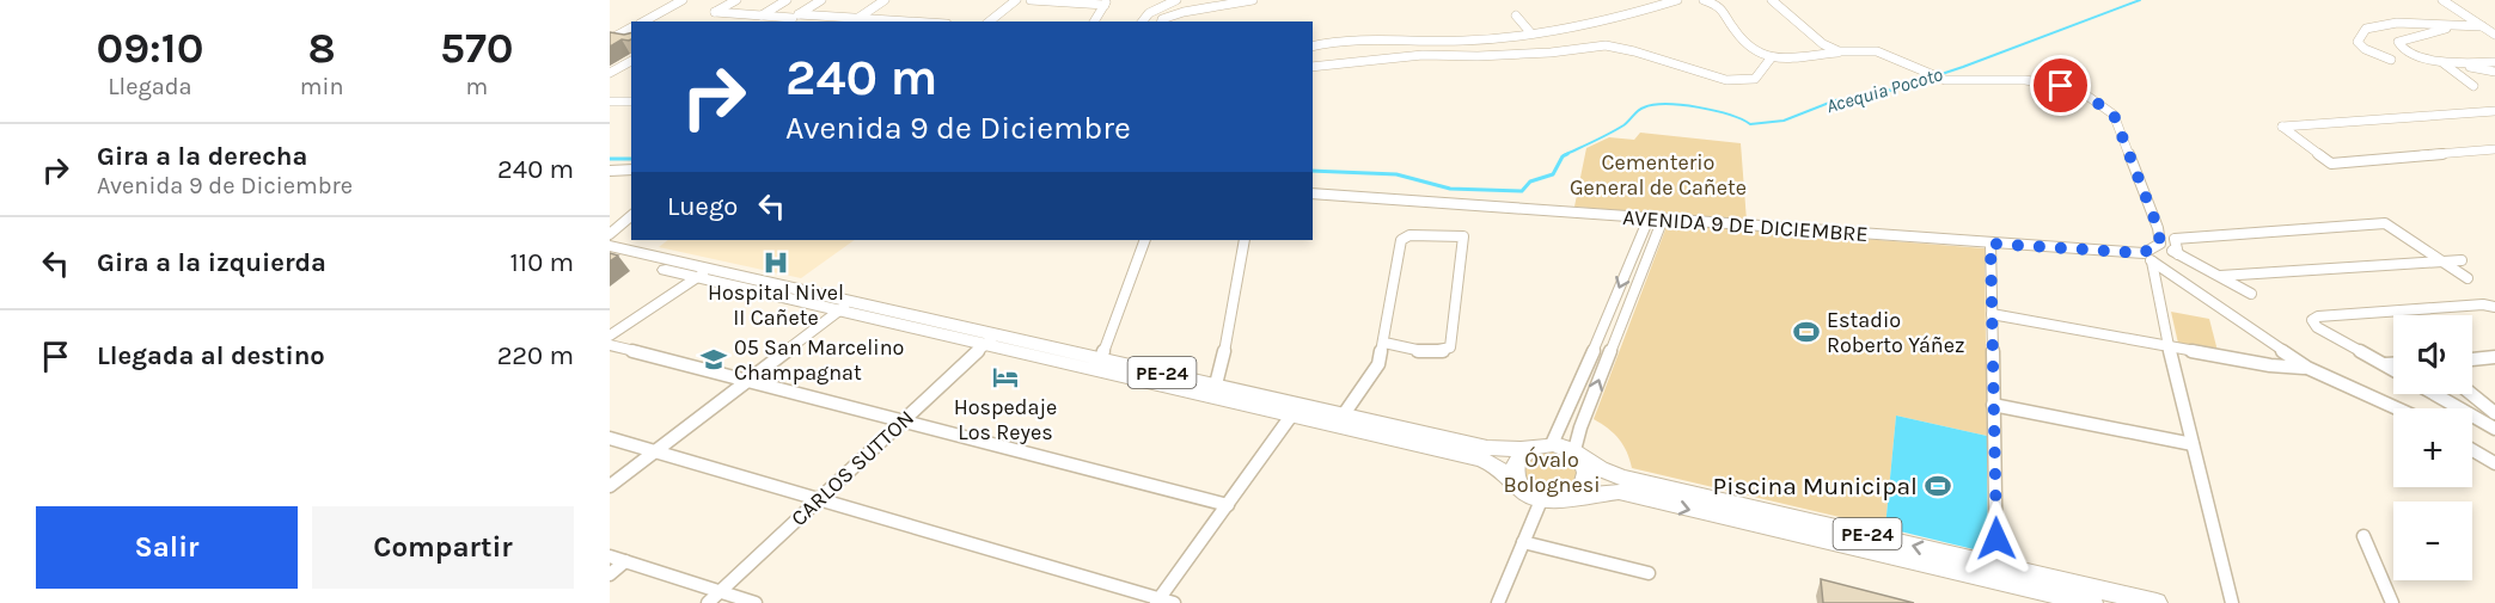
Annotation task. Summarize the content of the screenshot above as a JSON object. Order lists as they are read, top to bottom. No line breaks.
{"streets":{"highway":["PE-24"],"street":["AVENIDA 9 DE DICIEMBRE","CARLOS SUTTON"]},"crossings":[["PE-24","CARLOS SUTTON"]],"water":["Acequia Pocoto"],"parks":["Cementerio General de Cañete","Óvalo Bolognesi"],"places":{"hospital":["Hospital Nivel II Cañete"],"sports":["Estadio Roberto Yáñez","Piscina Municipal"],"school or university":["05 San Marcelino Champagnat"],"hotel":["Hospedaje Los Reyes"]},"page":{"eta":["09:10","Llegada","8","min","570","m"],"turn":["240 m","Avenida 9 de Diciembre"],"list":[{"name":"Gira a la derecha","note":"Avenida 9 de Diciembre","value":"240 m"},{"name":"Gira a la izquierda","value":"110 m"},{"name":"Llegada al destino","value":"220 m"}],"then":"Luego","map_buttons":["+","−"],"buttons":["Salir","Compartir"]}}
